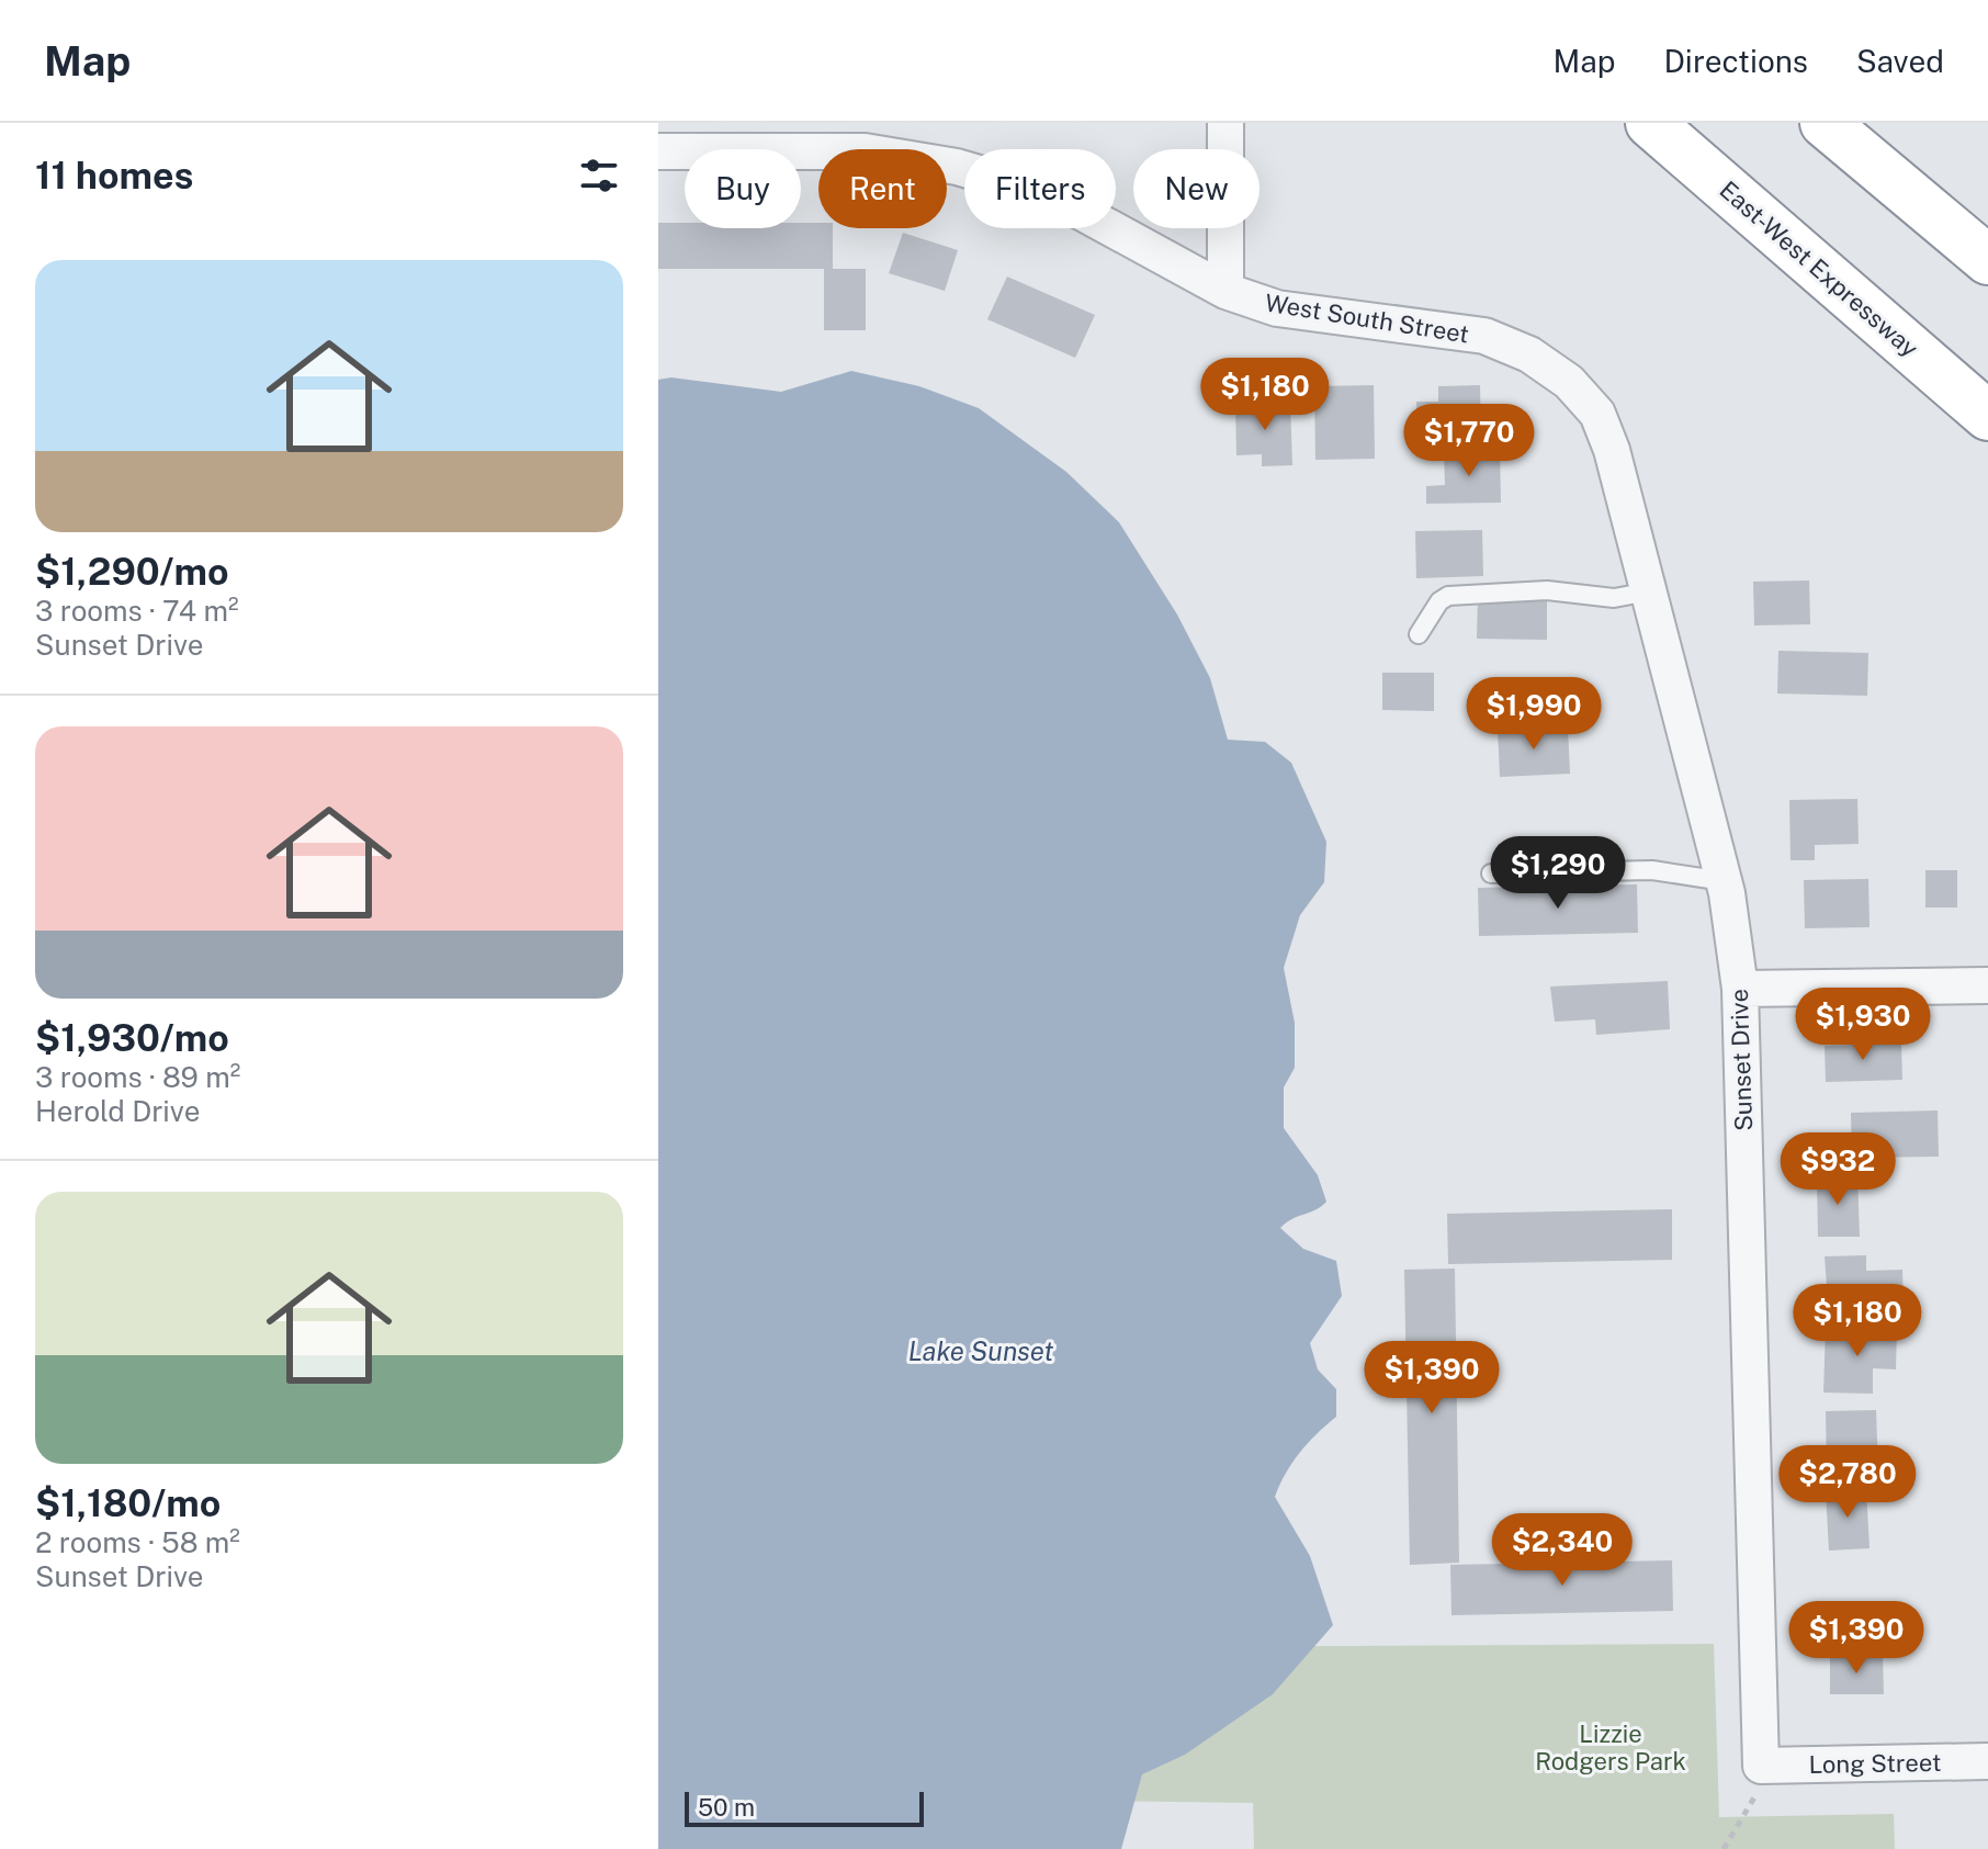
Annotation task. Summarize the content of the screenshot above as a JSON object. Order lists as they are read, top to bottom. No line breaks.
{"streets":{"highway":["East-West Expressway"],"street":["West South Street","Sunset Drive","Long Street"]},"crossings":[["West South Street","Sunset Drive"],["Sunset Drive","Long Street"]],"water":["Lake Sunset"],"parks":["Lizzie Rodgers Park"],"scale_bar":"50 m","page":{"header":"Map","nav":["Map","Directions","Saved"],"heading":"11 homes","chip":["Buy","Rent","Filters","New"],"list":[{"name":"$1,290/mo","note":"3 rooms · 74 m² · Sunset Drive"},{"name":"$1,930/mo","note":"3 rooms · 89 m² · Herold Drive"},{"name":"$1,180/mo","note":"2 rooms · 58 m² · Sunset Drive"}],"price":["$1,180","$1,770","$1,990","$1,290","$1,930","$932","$1,180","$1,390","$2,780","$2,340","$1,390"],"scale":"50 m"}}
